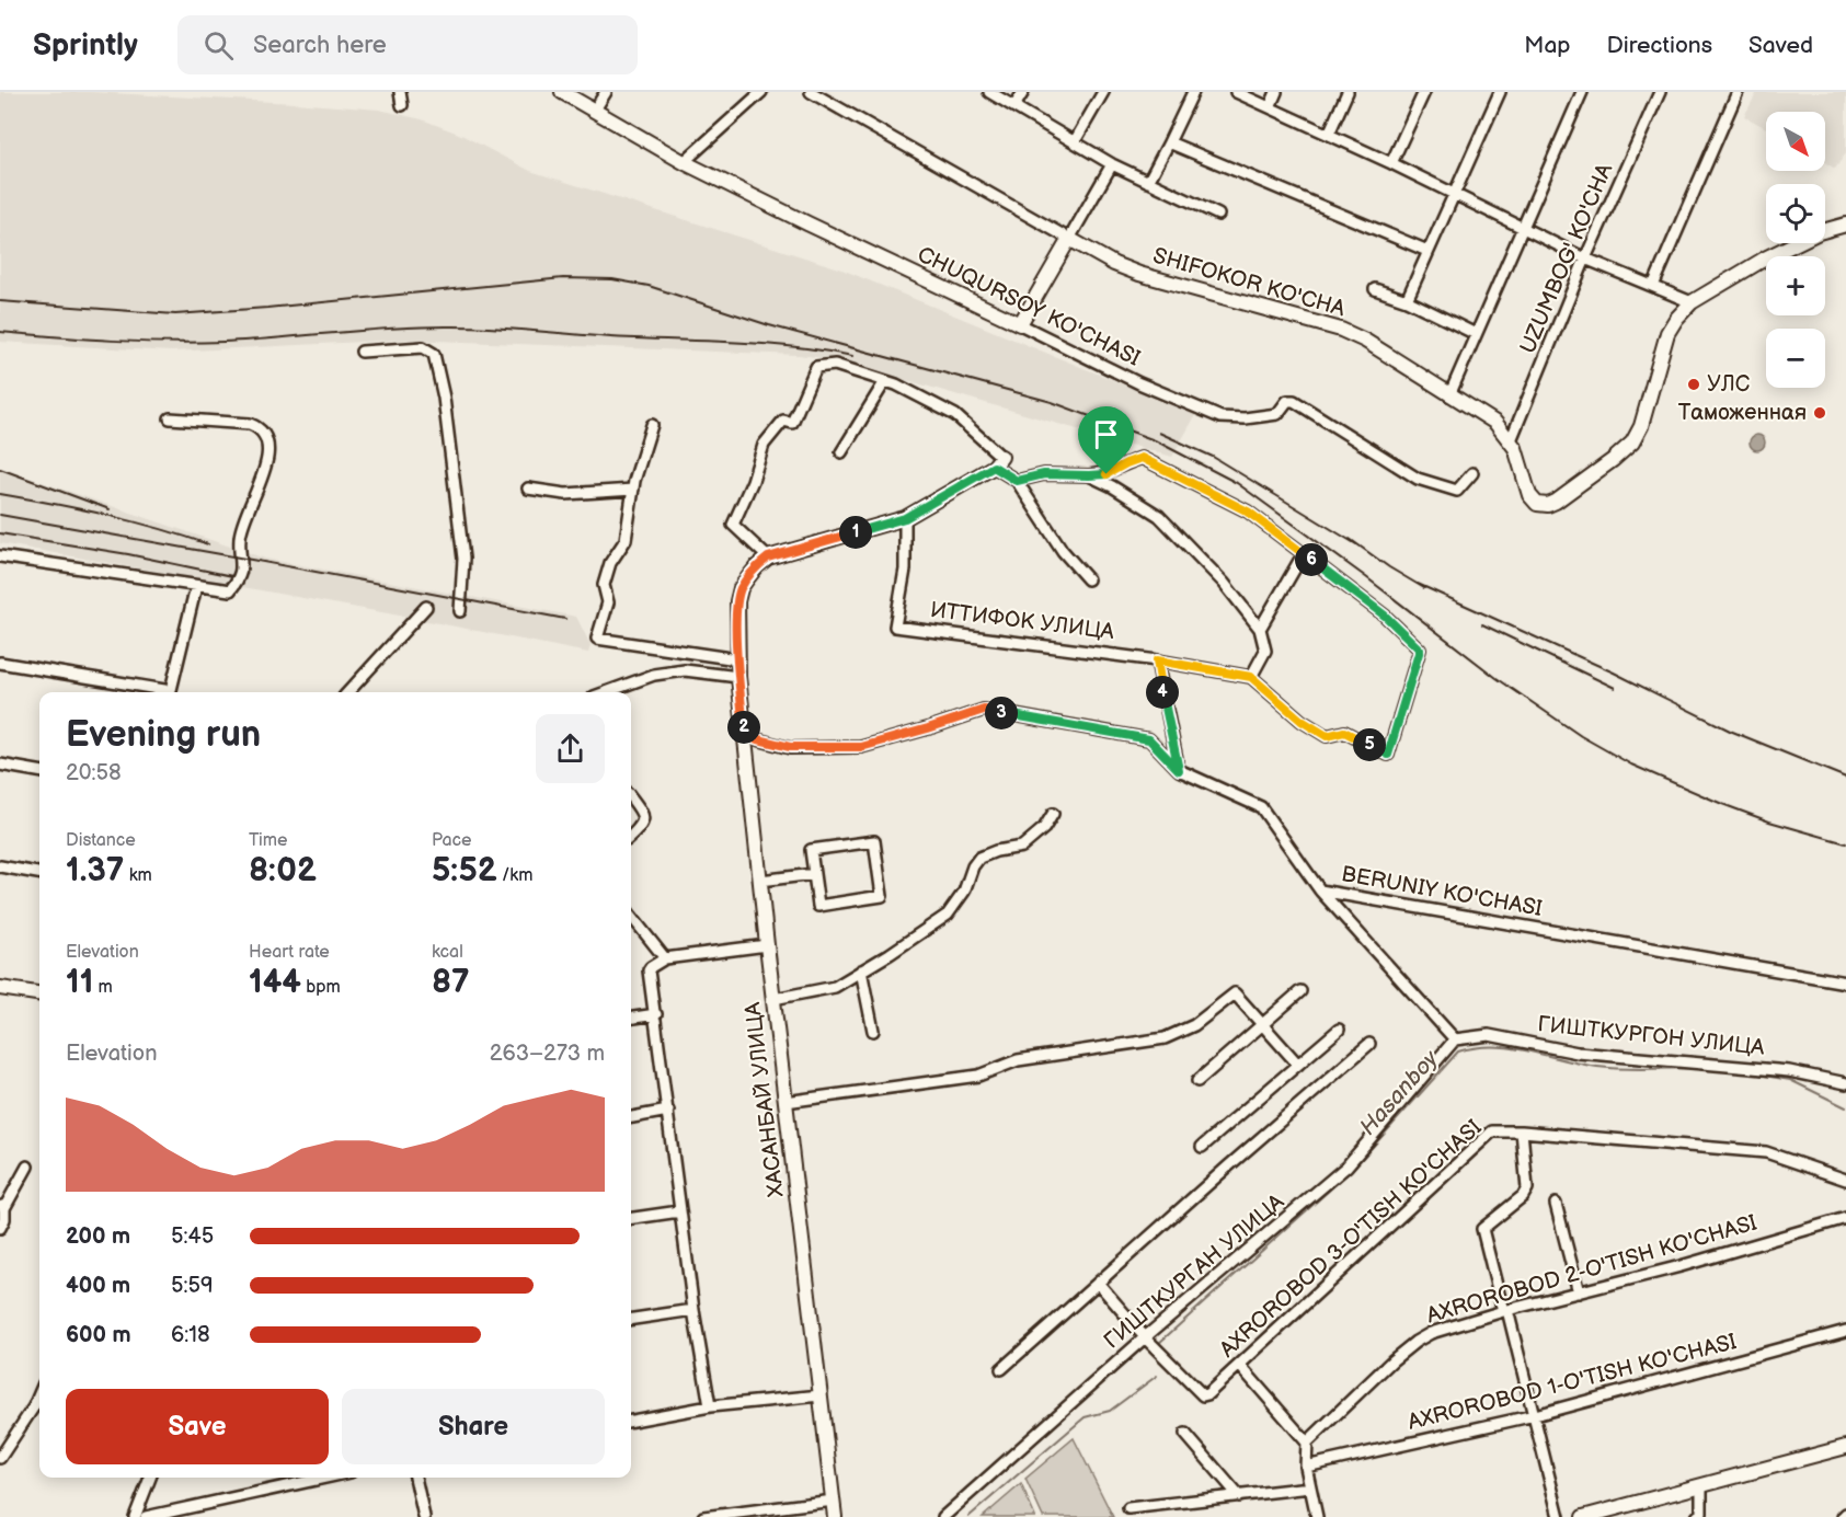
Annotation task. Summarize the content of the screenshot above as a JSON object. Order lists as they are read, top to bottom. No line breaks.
{"streets":{"street":["UZUMBOG' KO'CHA","SHIFOKOR KO'CHA","CHUQURSOY KO'CHASI","ИТТИФОК УЛИЦА","BERUNIY KO'CHASI","ГИШТКУРГОН УЛИЦА","ХАСАНБАЙ УЛИЦА","AXROROBOD 3-O'TISH KO'CHASI","AXROROBOD 2-O'TISH KO'CHASI","ГИШТКУРГАН УЛИЦА","AXROROBOD 1-O'TISH KO'CHASI"]},"crossings":[["UZUMBOG' KO'CHA","SHIFOKOR KO'CHA"],["BERUNIY KO'CHASI","ХАСАНБАЙ УЛИЦА"],["ГИШТКУРГОН УЛИЦА","ГИШТКУРГАН УЛИЦА"],["AXROROBOD 3-O'TISH KO'CHASI","ГИШТКУРГАН УЛИЦА"]],"water":["Hasanboy"],"places":["УЛС","Таможенная"],"north":"bottom right","page":{"header":"Sprintly","search":"Search here","nav":["Map","Directions","Saved"],"map_buttons":["+","−"],"pins":["1","6","4","3","2","5"],"heading":["Evening run","20:58"],"stats":[["Distance","1.37 km"],["Time","8:02"],["Pace","5:52 /km"],["Elevation","11 m"],["Heart rate","144 bpm"],["kcal","87"]],"chart":["Elevation","263–273 m"],"list":[{"name":"200 m","note":"5:45"},{"name":"400 m","note":"5:59"},{"name":"600 m","note":"6:18"}],"buttons":["Save","Share"]}}
